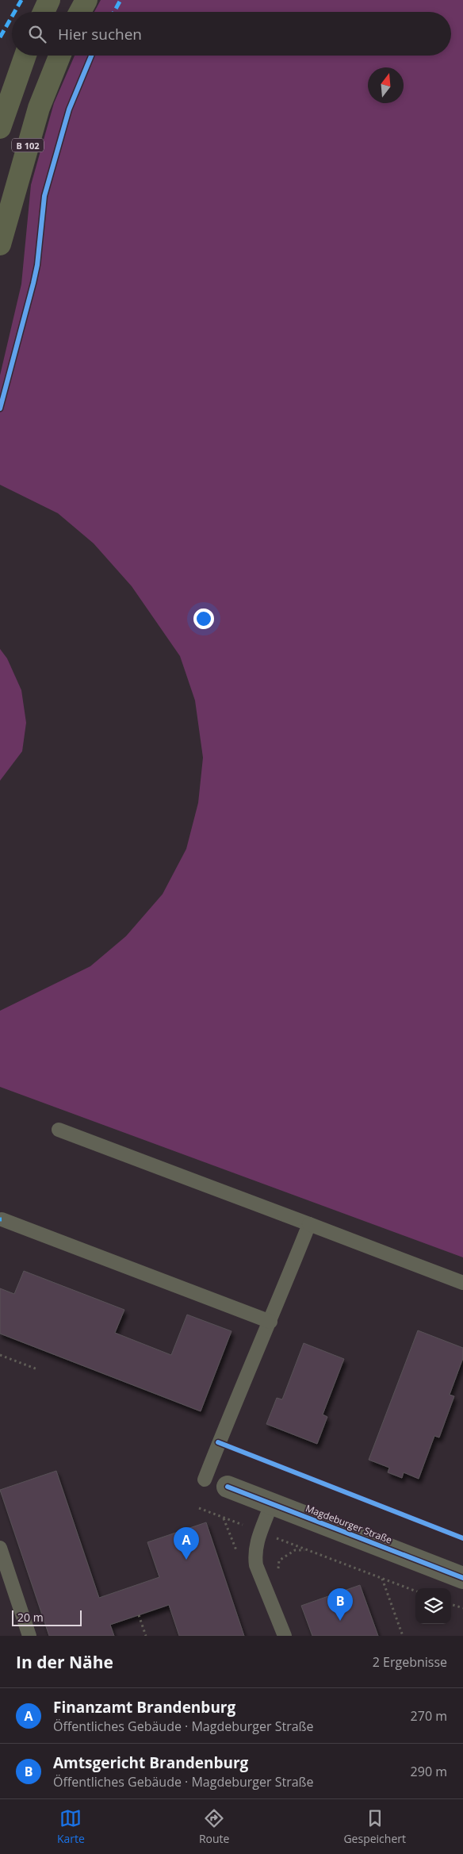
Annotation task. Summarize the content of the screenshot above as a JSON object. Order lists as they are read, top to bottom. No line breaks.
{"streets":{"main road":["B 102"],"street":["Magdeburger Straße"]},"scale_bar":"20 m","north":"top","page":{"search":"Hier suchen","pins":["A","B"],"scale":"20 m","heading":["In der Nähe","2 Ergebnisse"],"list":[{"mark":"A","name":"Finanzamt Brandenburg","note":"Öffentliches Gebäude · Magdeburger Straße","value":"270 m"},{"mark":"B","name":"Amtsgericht Brandenburg","note":"Öffentliches Gebäude · Magdeburger Straße","value":"290 m"}],"nav":["Karte","Route","Gespeichert"]}}
